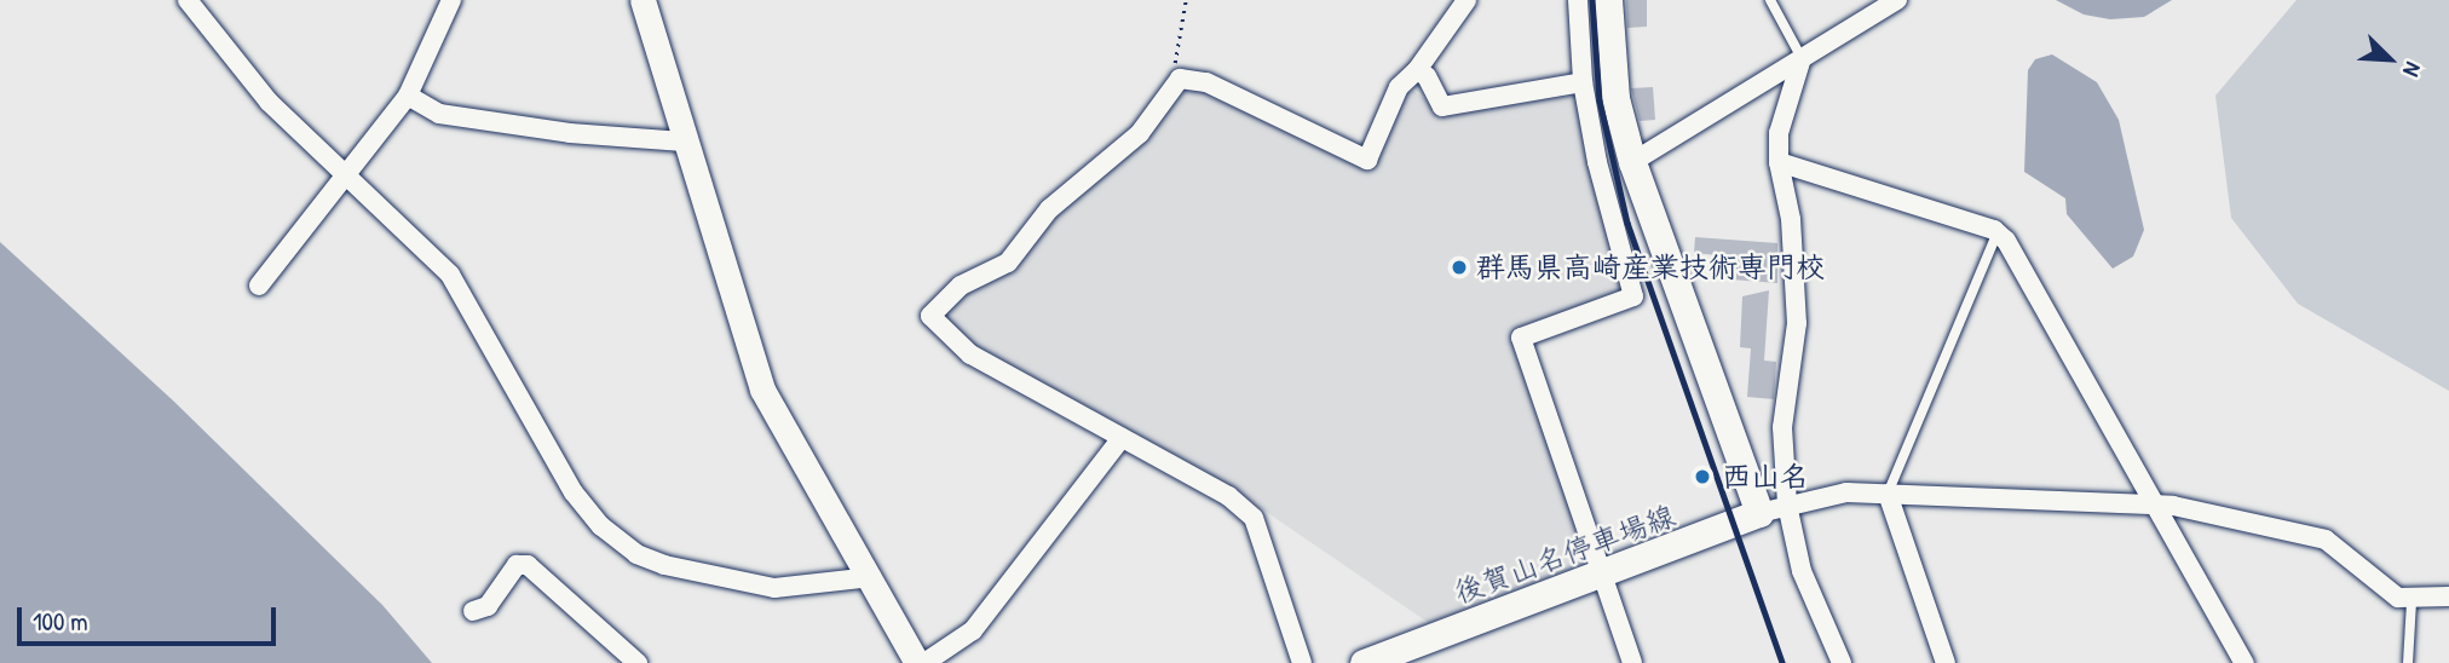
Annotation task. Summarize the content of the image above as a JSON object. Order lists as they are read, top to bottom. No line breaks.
{"streets":{"main road":["後賀山名停車場線"]},"places":["群馬県高崎産業技術専門校","西山名"],"scale_bar":"100 m","north":"bottom right"}
